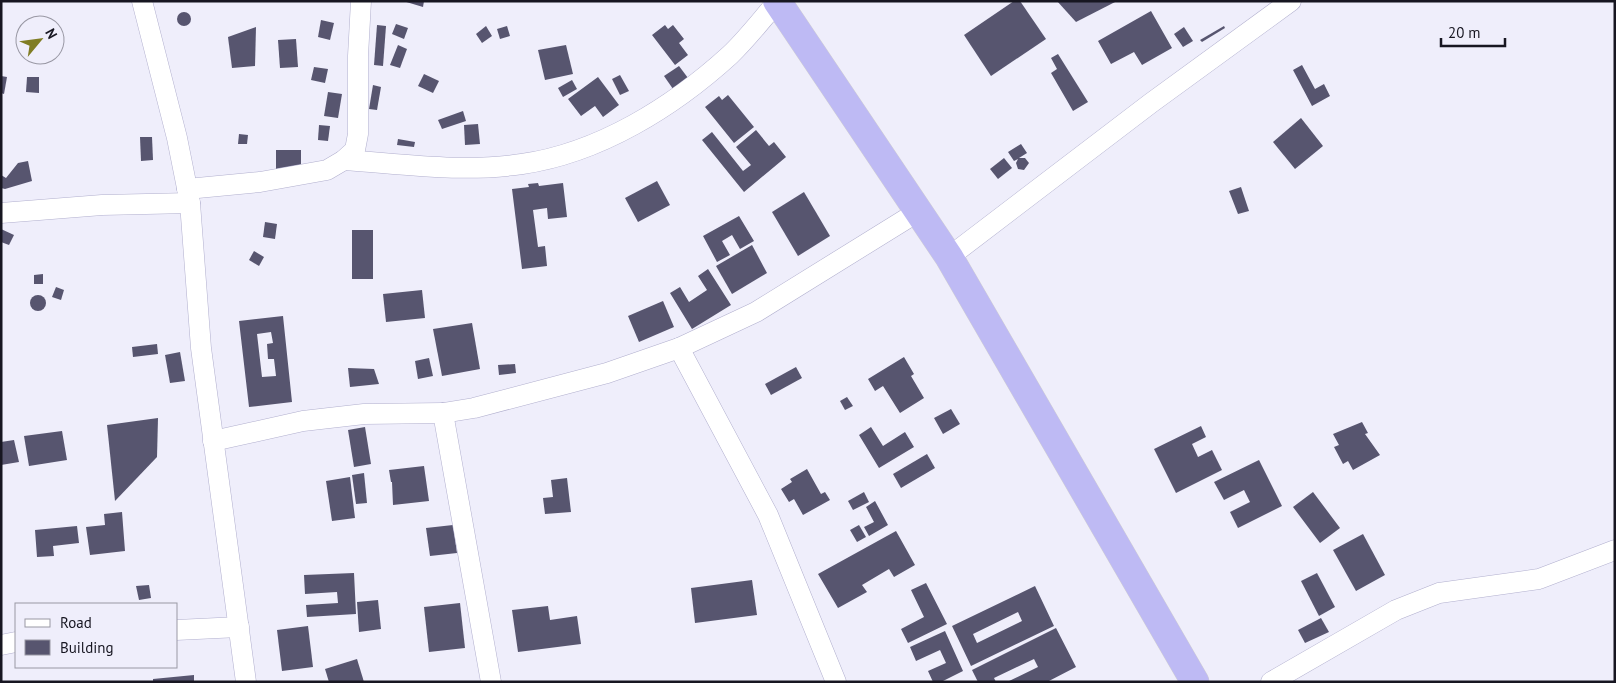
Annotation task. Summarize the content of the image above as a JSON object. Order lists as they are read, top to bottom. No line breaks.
{"legend":["Road","Building"],"scale_bar":"20 m","north":"top right"}
